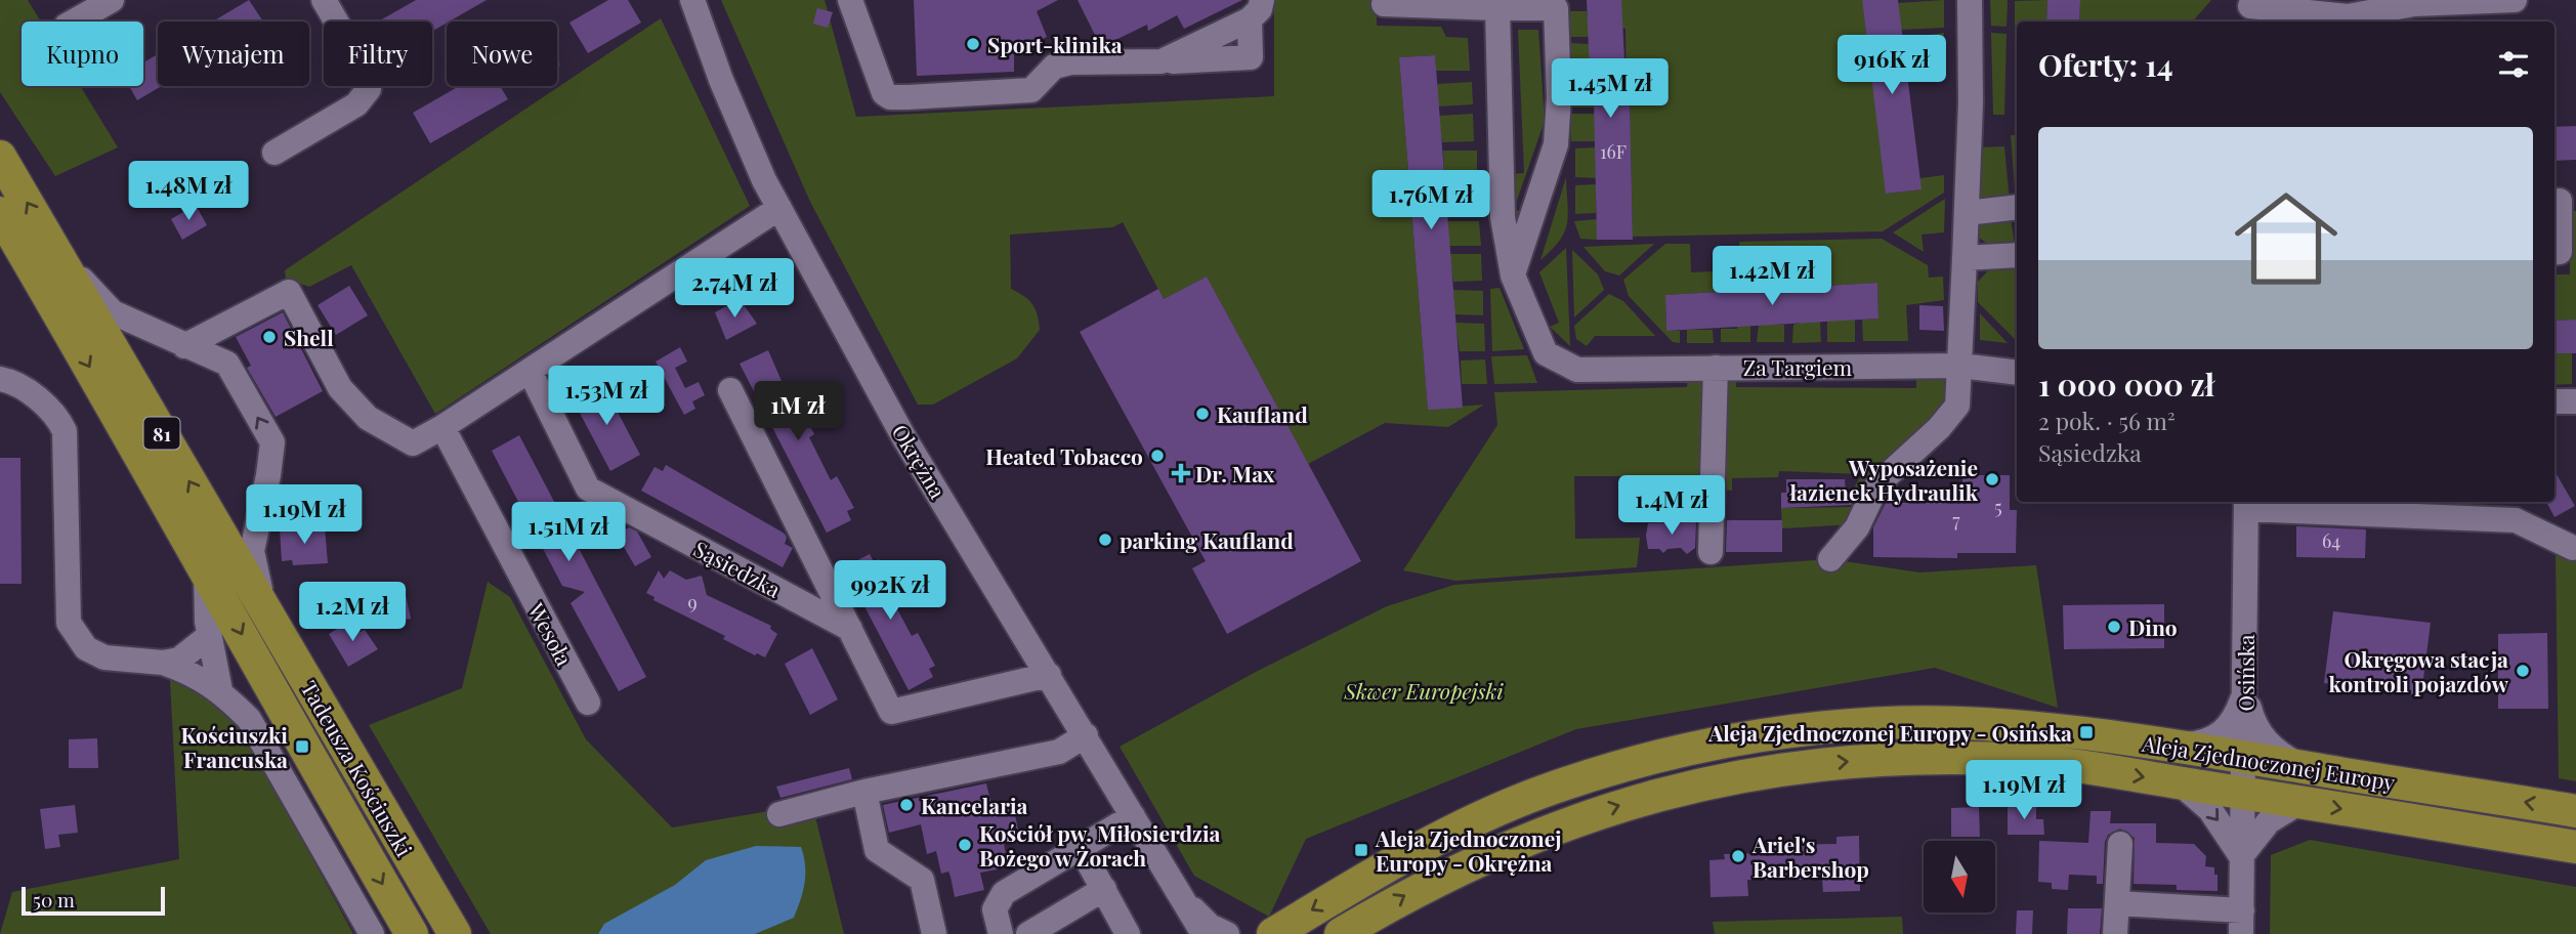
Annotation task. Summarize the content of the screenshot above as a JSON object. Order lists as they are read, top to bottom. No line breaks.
{"streets":{"main road":["81","Aleja Zjednoczonej Europy","Tadeusza Kościuszki"],"street":["Za Targiem","Okrężna","Sąsiedzka","Wesoła","Osińska"]},"crossings":[["Osińska","Aleja Zjednoczonej Europy"]],"parks":["Skwer Europejski"],"places":{"other":["Sport-klinika","Shell","Kaufland","Heated Tobacco","Wyposażenie łazienek Hydraulik","parking Kaufland","Dino","Okręgowa stacja kontroli pojazdów","Kancelaria","Kościół pw. Miłosierdzia Bożego w Żorach","Ariel's Barbershop"],"health":["Dr. Max"],"transit":["Aleja Zjednoczonej Europy - Osińska","Kościuszki Francuska","Aleja Zjednoczonej Europy - Okrężna"]},"house_numbers":["16F","5","7","64","9"],"scale_bar":"50 m","north":"bottom","page":{"chip":["Kupno","Wynajem","Filtry","Nowe"],"heading":"Oferty: 14","price":["916K zł","1.45M zł","1.48M zł","1.76M zł","1.42M zł","2.74M zł","1.53M zł","1M zł","1.4M zł","1.19M zł","1.51M zł","992K zł","1.2M zł","1.19M zł"],"list":[{"name":"1 000 000 zł","note":"2 pok. · 56 m² · Sąsiedzka"}],"scale":"50 m"}}
